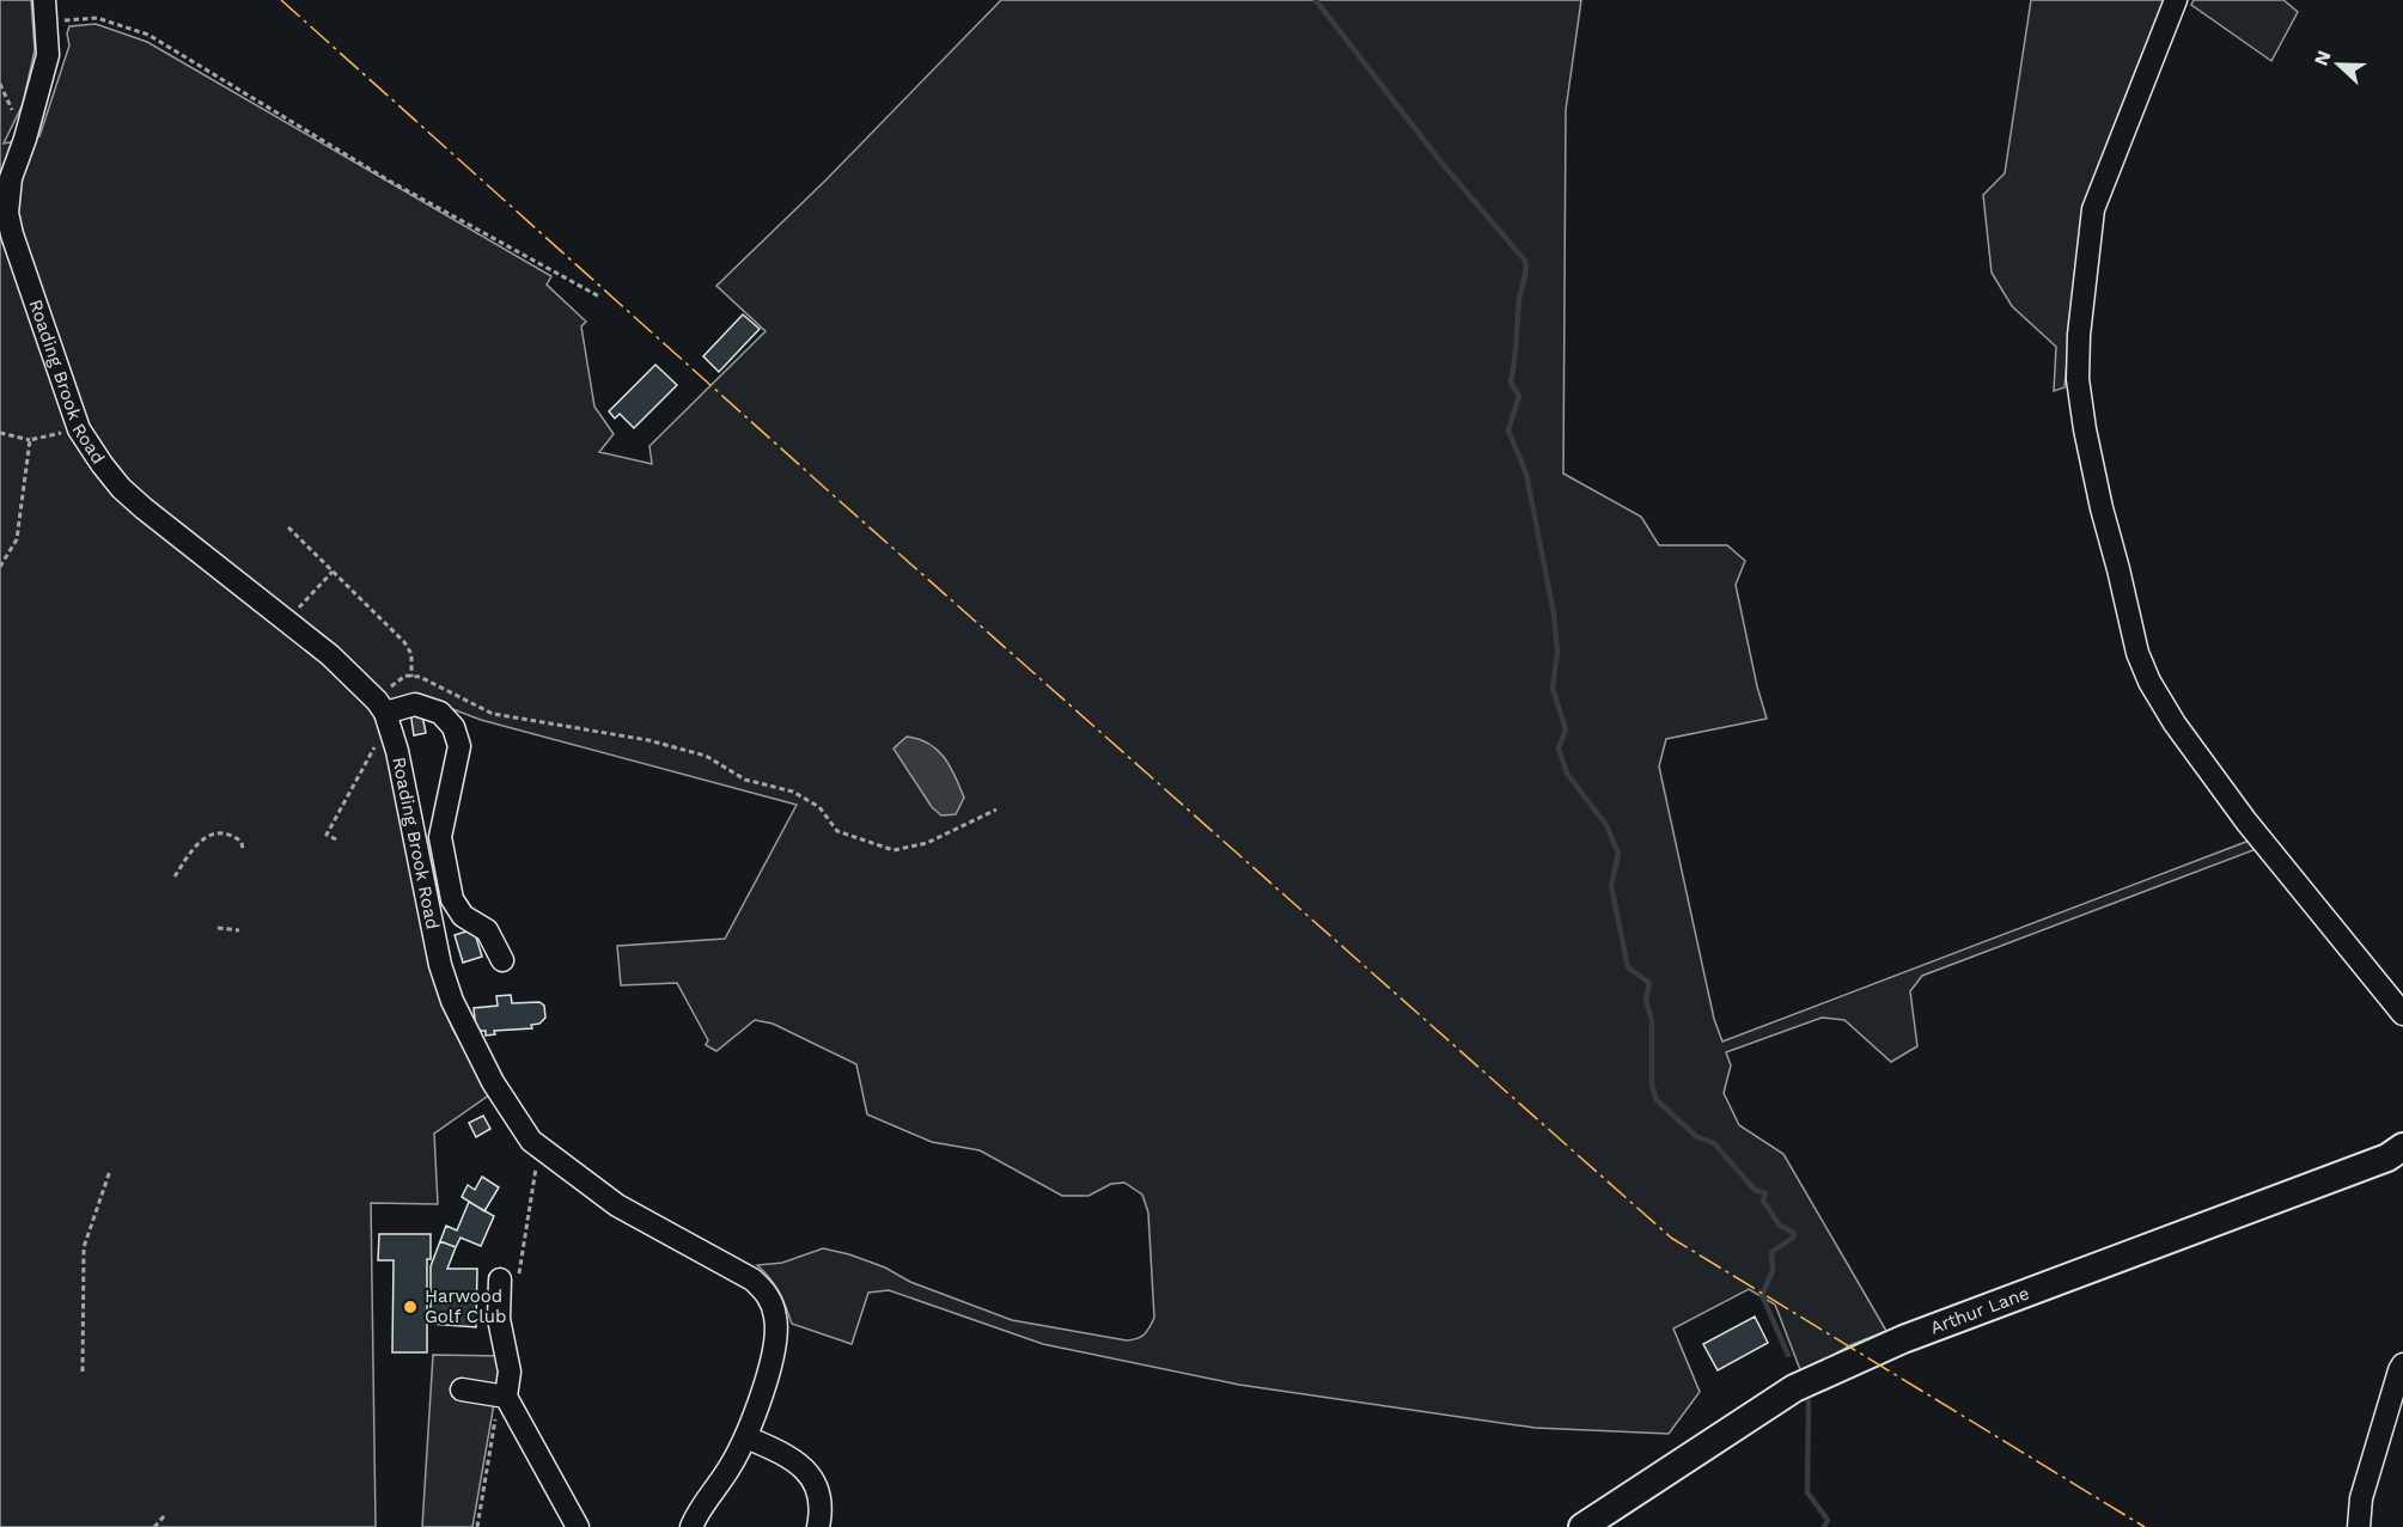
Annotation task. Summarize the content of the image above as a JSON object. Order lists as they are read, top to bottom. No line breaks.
{"streets":{"main road":["Arthur Lane"],"street":["Roading Brook Road"]},"places":["Harwood Golf Club"],"north":"left"}
